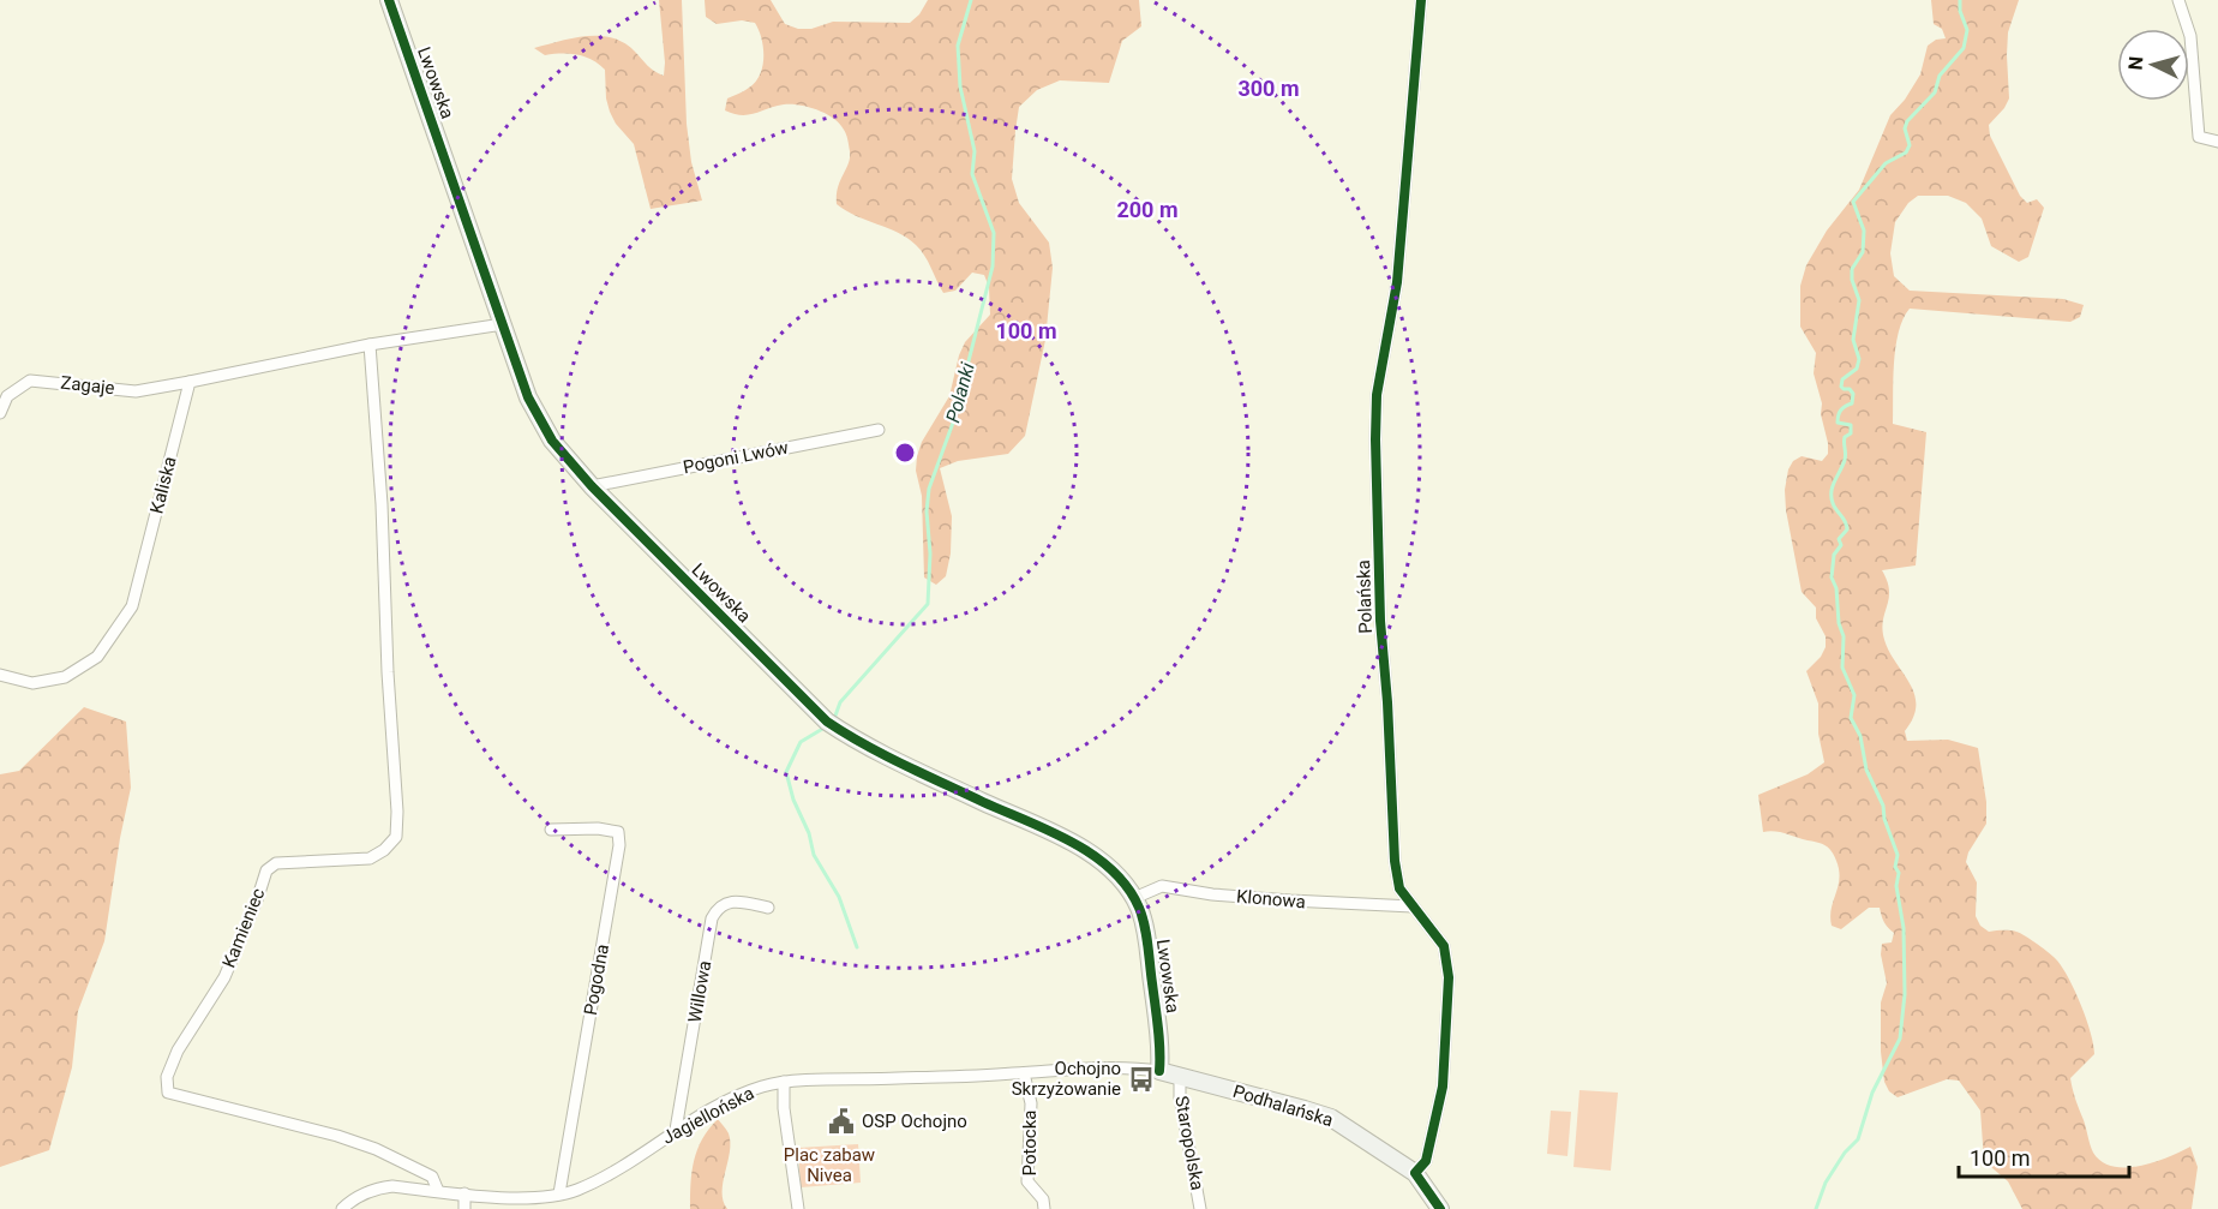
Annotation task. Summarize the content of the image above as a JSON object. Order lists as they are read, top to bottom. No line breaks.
{"streets":{"street":["Lwowska","Zagaje","Pogoni Lwów","Kaliska","Polańska","Klonowa","Kamieniec","Pogodna","Willowa","Podhalańska","Jagiellońska","Potocka","Staropolska"]},"crossings":[["Lwowska","Pogoni Lwów"],["Lwowska","Klonowa"],["Lwowska","Jagiellońska"],["Zagaje","Kaliska"],["Polańska","Klonowa"],["Polańska","Podhalańska"],["Kamieniec","Jagiellońska"],["Pogodna","Jagiellońska"],["Willowa","Jagiellońska"],["Podhalańska","Jagiellońska"],["Podhalańska","Staropolska"],["Jagiellońska","Potocka"],["Jagiellońska","Staropolska"]],"water":["Polanki"],"parks":["Plac zabaw Nivea"],"places":{"bus stop":["Ochojno Skrzyżowanie"],"public building":["OSP Ochojno"]},"scale_bar":"100 m","north":"left","rings":["300 m","200 m","100 m"]}
